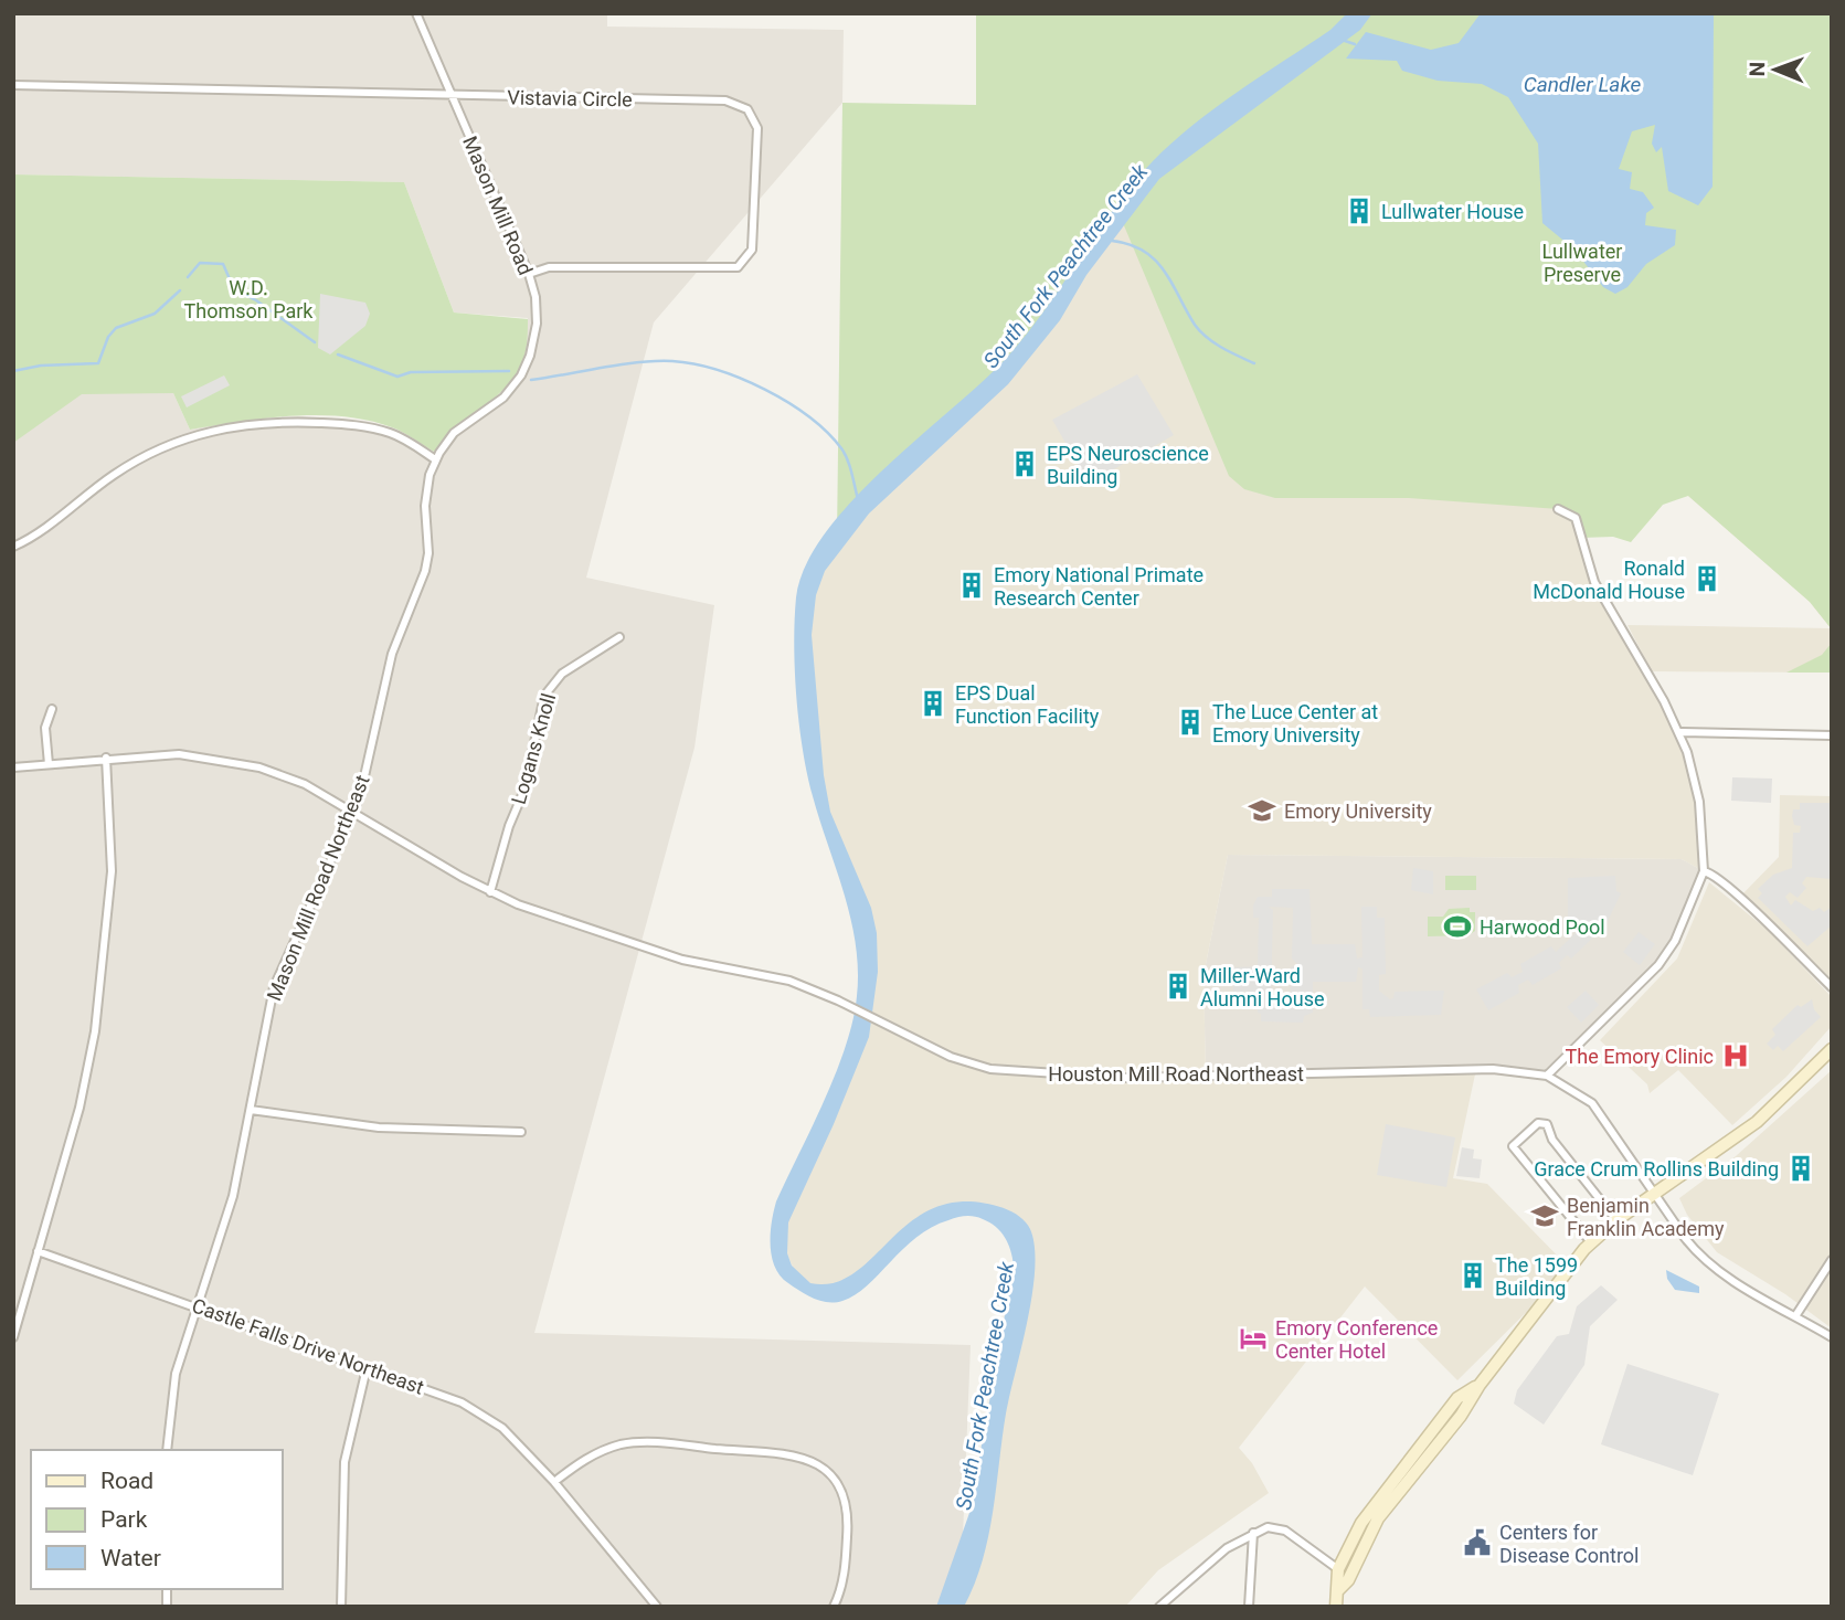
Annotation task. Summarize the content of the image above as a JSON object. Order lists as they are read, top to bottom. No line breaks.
{"streets":{"street":["Vistavia Circle","Mason Mill Road","Logans Knoll","Mason Mill Road Northeast","Houston Mill Road Northeast","Castle Falls Drive Northeast"]},"crossings":[["Vistavia Circle","Mason Mill Road"],["Mason Mill Road","Mason Mill Road Northeast"],["Logans Knoll","Houston Mill Road Northeast"],["Mason Mill Road Northeast","Houston Mill Road Northeast"],["Mason Mill Road Northeast","Castle Falls Drive Northeast"]],"water":["Candler Lake","South Fork Peachtree Creek"],"parks":["Lullwater Preserve","W.D. Thomson Park"],"places":{"building":["Lullwater House","EPS Neuroscience Building","Ronald McDonald House","Emory National Primate Research Center","EPS Dual Function Facility","The Luce Center at Emory University","Miller-Ward Alumni House","Grace Crum Rollins Building","The 1599 Building"],"school or university":["Emory University","Benjamin Franklin Academy"],"sports":["Harwood Pool"],"hospital":["The Emory Clinic"],"hotel":["Emory Conference Center Hotel"],"public building":["Centers for Disease Control"]},"legend":["Road","Park","Water"],"north":"left"}
